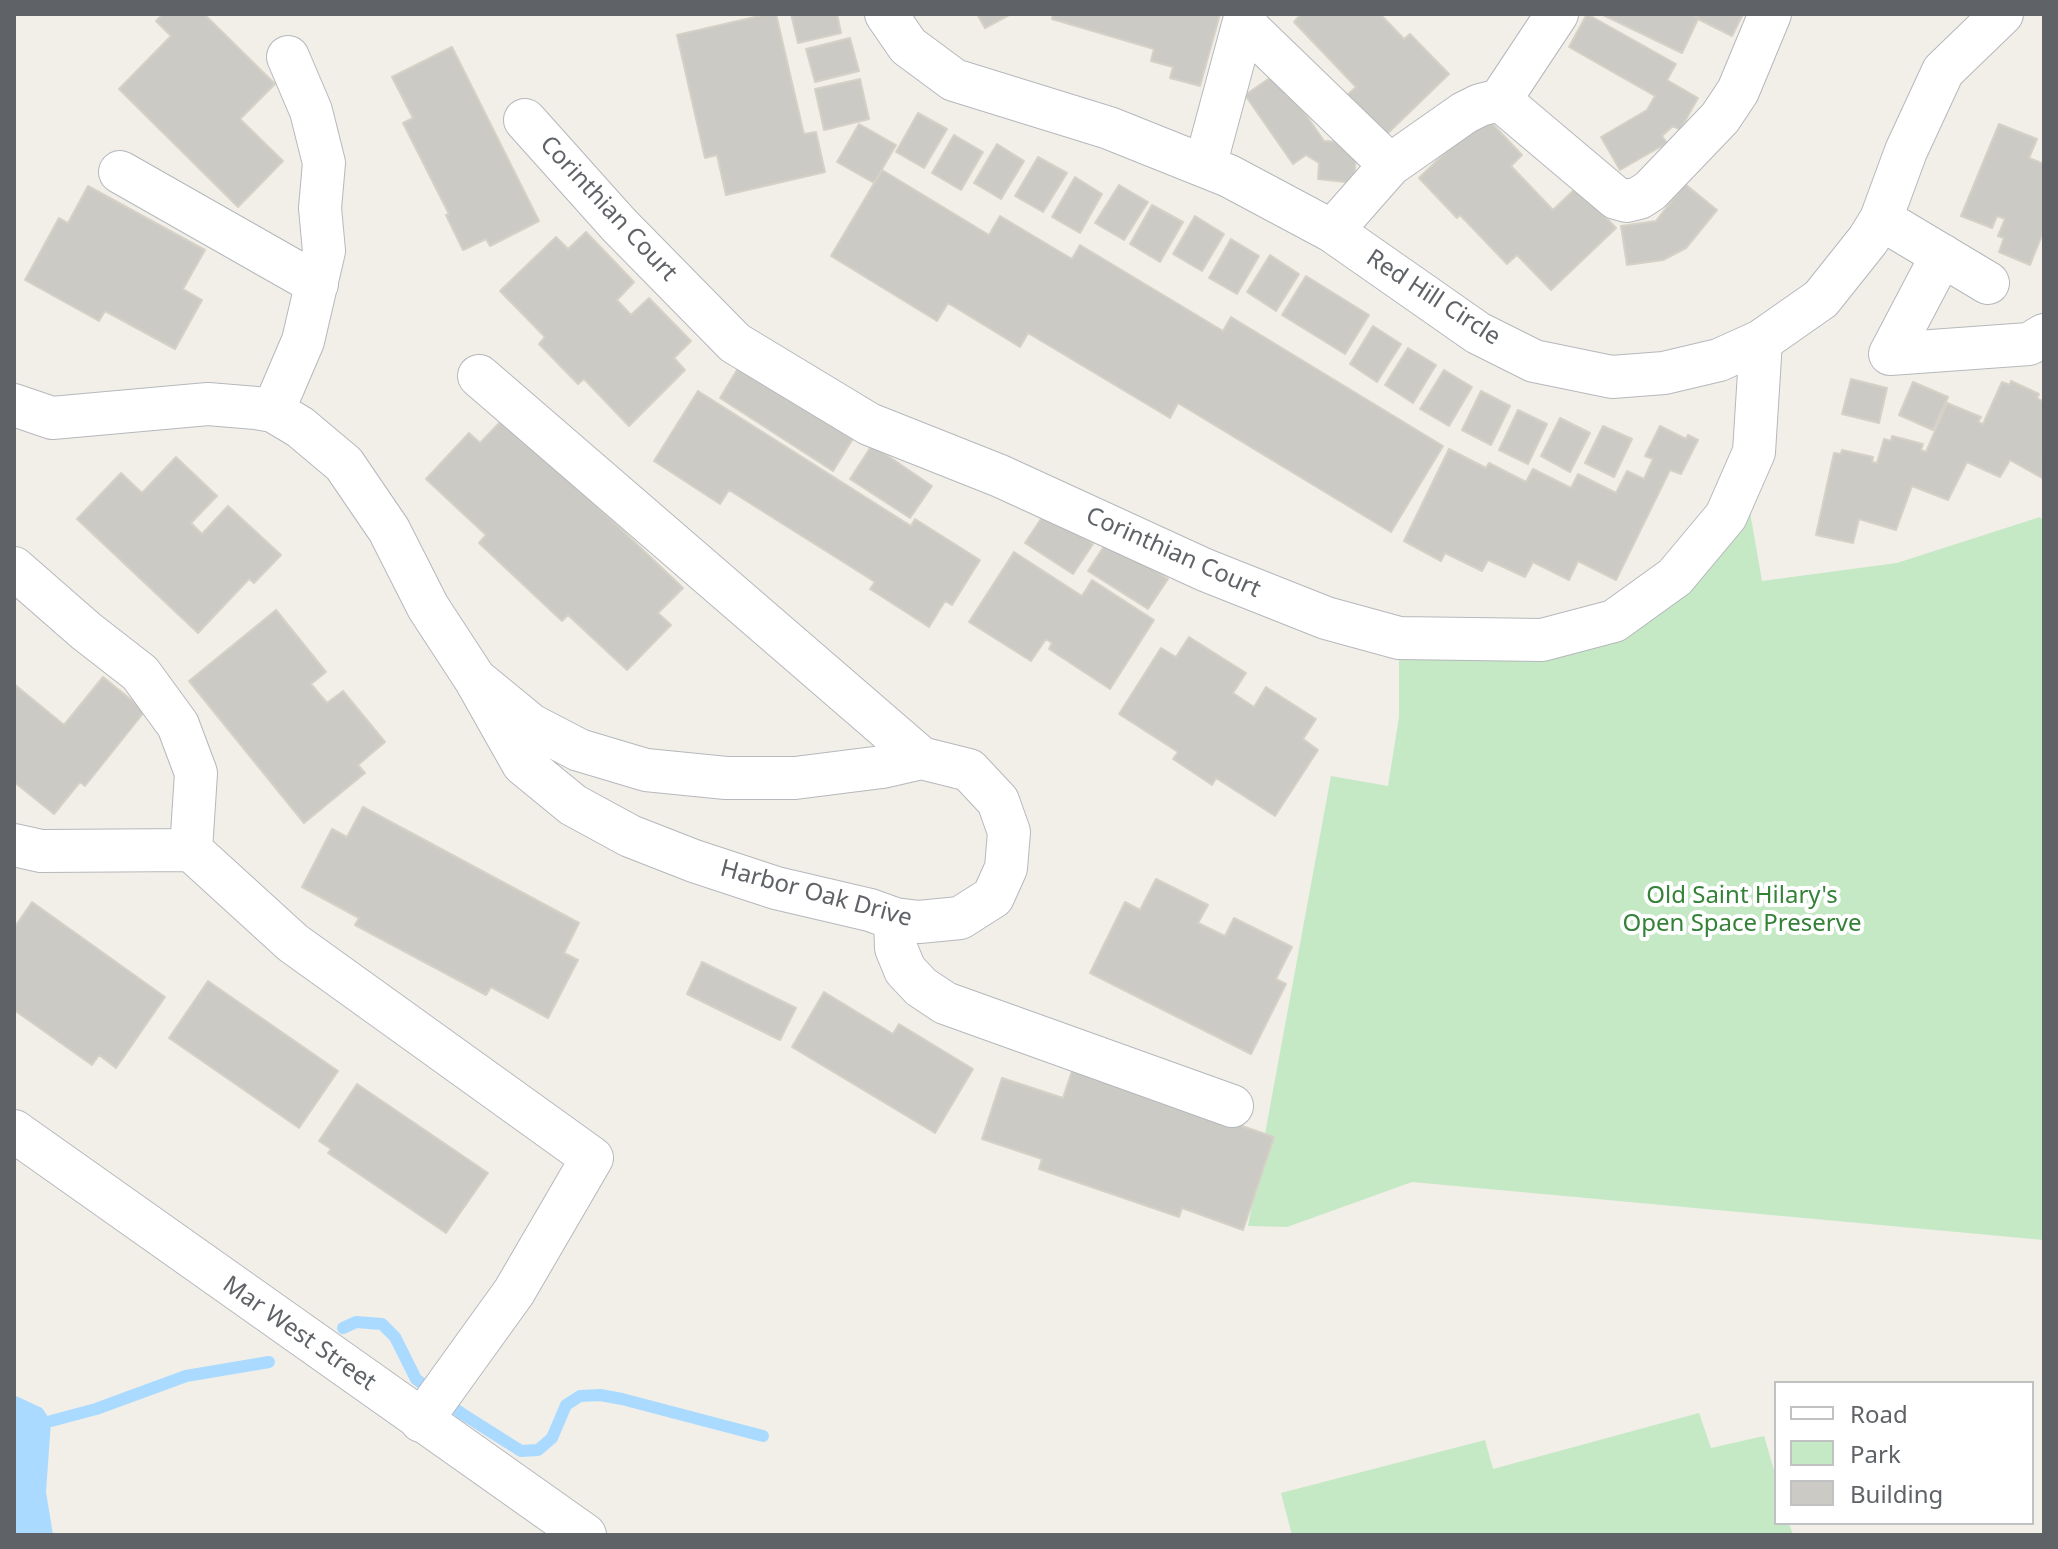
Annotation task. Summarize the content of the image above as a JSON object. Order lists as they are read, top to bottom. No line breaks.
{"streets":{"street":["Corinthian Court","Red Hill Circle","Harbor Oak Drive","Mar West Street"]},"crossings":[["Corinthian Court","Red Hill Circle"]],"parks":["Old Saint Hilary's Open Space Preserve"],"legend":["Road","Park","Building"]}
